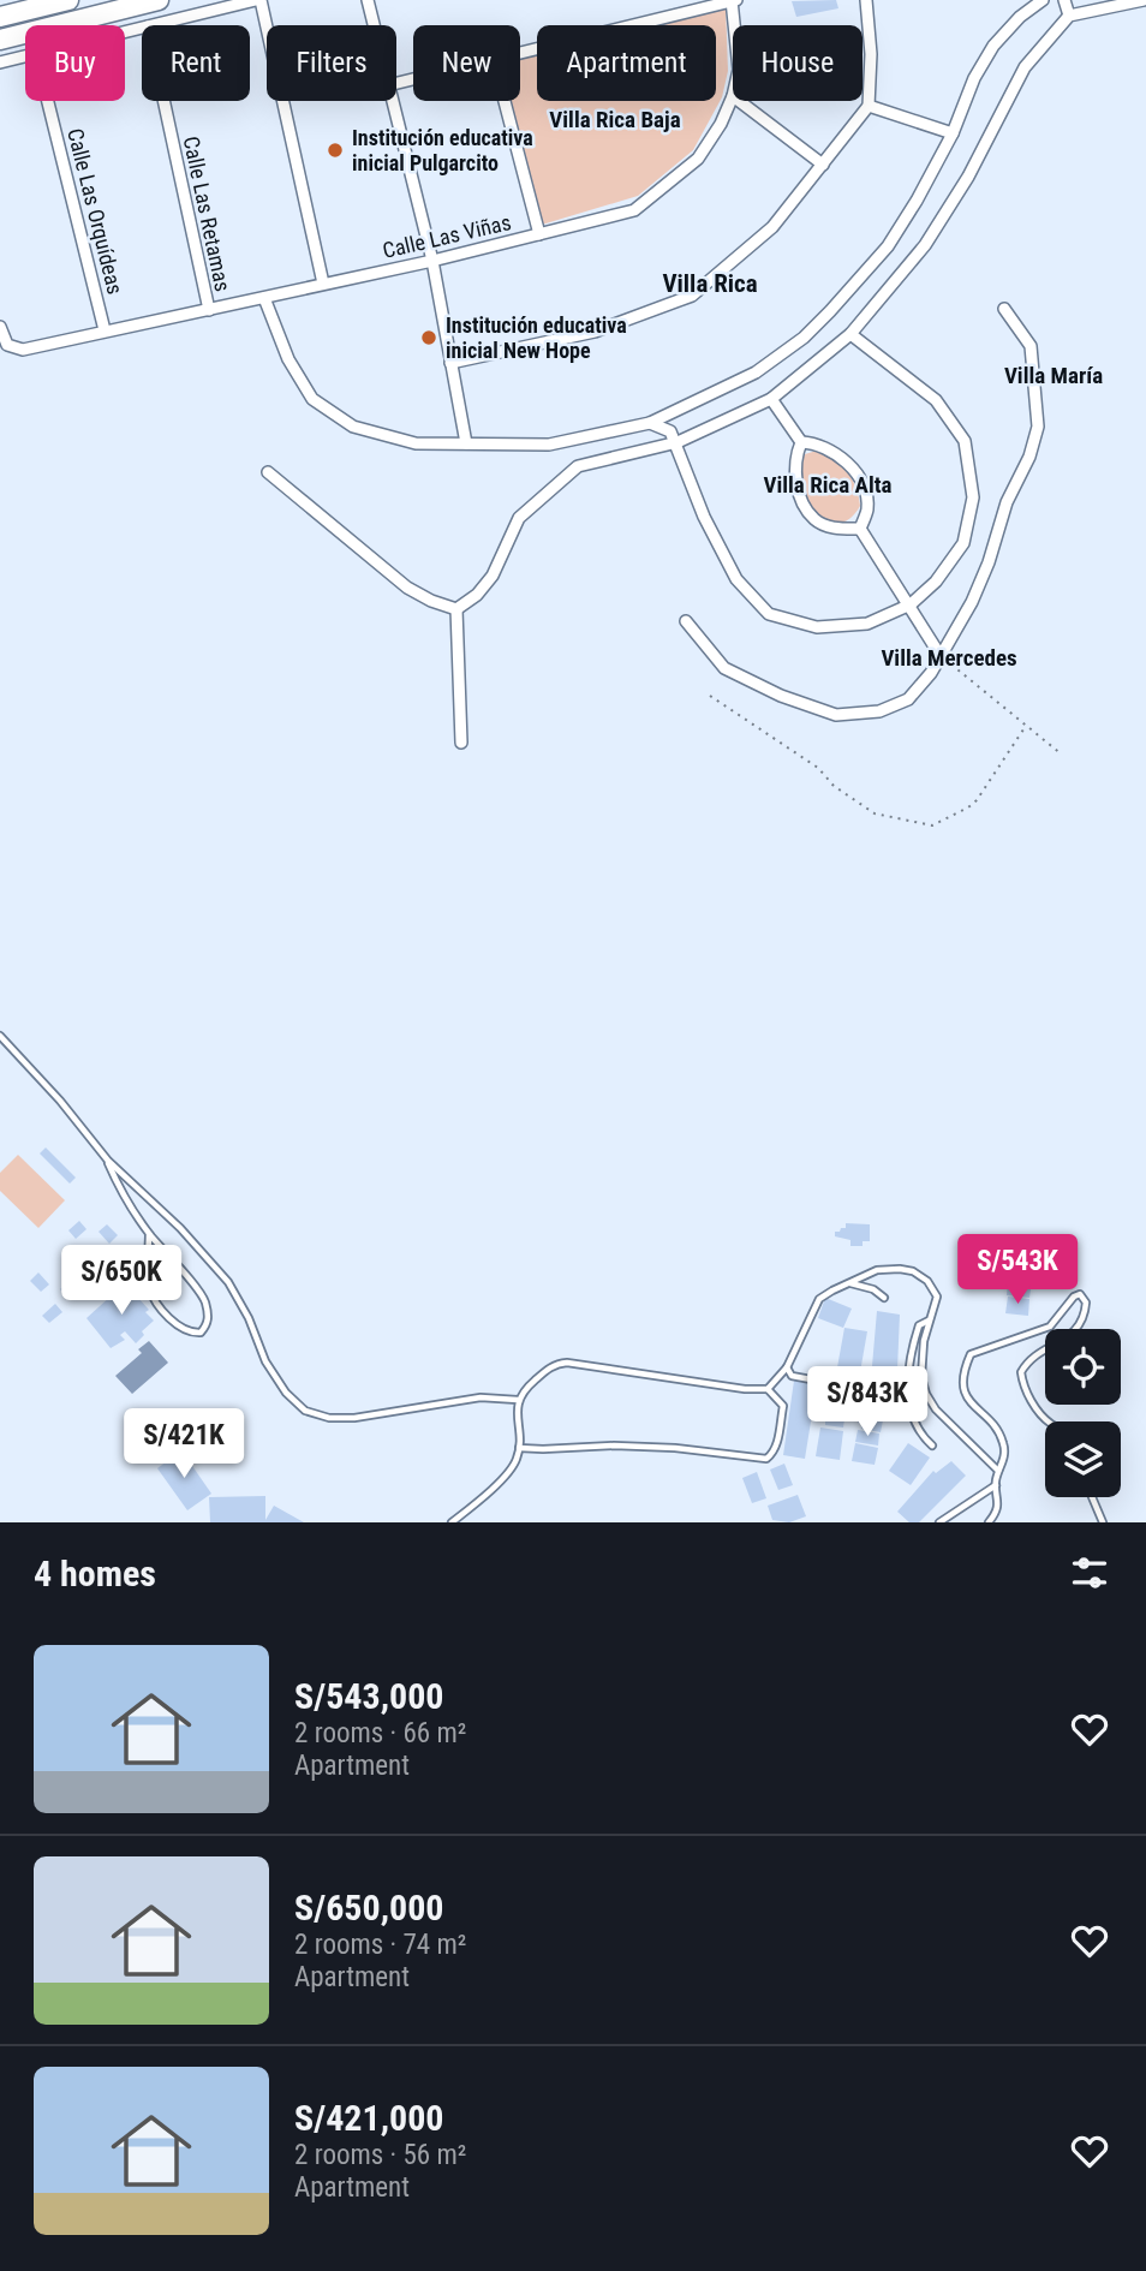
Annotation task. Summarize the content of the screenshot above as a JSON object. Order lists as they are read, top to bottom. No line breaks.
{"streets":{"street":["Calle Las Orquídeas","Calle Las Retamas","Calle Las Viñas"]},"crossings":[["Calle Las Orquídeas","Calle Las Viñas"],["Calle Las Retamas","Calle Las Viñas"]],"districts":["Villa Rica Baja","Villa Rica","Villa María","Villa Rica Alta","Villa Mercedes"],"places":["Institución educativa inicial Pulgarcito","Institución educativa inicial New Hope"],"page":{"chip":["Buy","Rent","Filters","New","Apartment","House"],"price":["S/543K","S/650K","S/843K","S/421K"],"heading":"4 homes","list":[{"name":"S/543,000","note":"2 rooms · 66 m² · Apartment"},{"name":"S/650,000","note":"2 rooms · 74 m² · Apartment"},{"name":"S/421,000","note":"2 rooms · 56 m² · Apartment"}]}}
